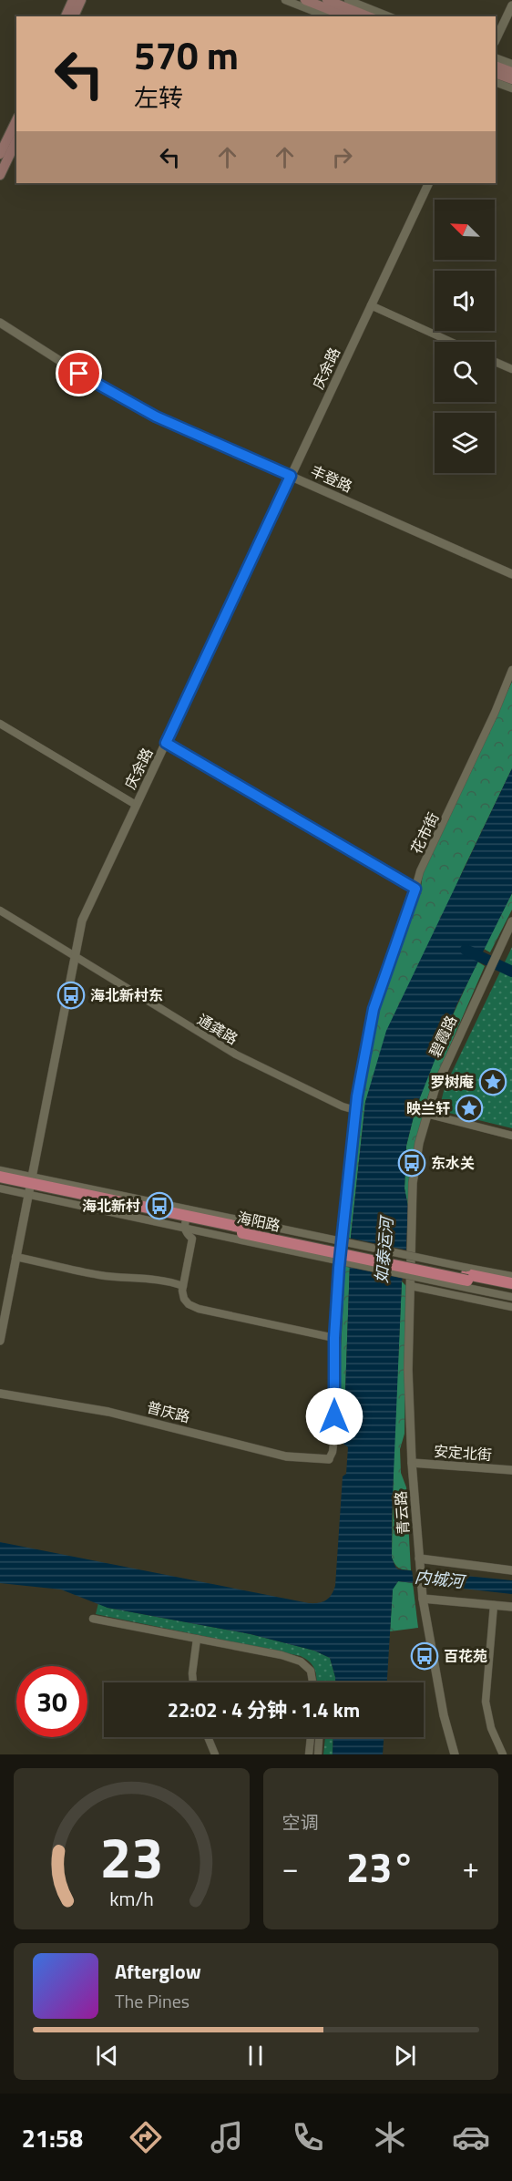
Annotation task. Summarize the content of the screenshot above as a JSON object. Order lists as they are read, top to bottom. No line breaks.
{"streets":{"main road":["海阳路"],"street":["庆余路","丰登路","花市街","通龚路","碧霞路","普庆路","安定北街","青云路"]},"crossings":[["庆余路","丰登路"],["庆余路","通龚路"],["庆余路","海阳路"],["花市街","通龚路"],["花市街","普庆路"],["碧霞路","青云路"],["安定北街","青云路"]],"water":["如泰运河","内城河"],"places":{"bus stop":["海北新村东","东水关","海北新村","百花苑"],"place":["罗树庵","映兰轩"]},"north":"top left","page":{"turn":["570 m","左转"],"limit":"30","trip":"22:02 · 4 分钟 · 1.4 km","tile":"空调","heat":["−","23°","+"],"song":["Afterglow","The Pines"],"tabs":"21:58","gauge":["23","km/h"]}}
